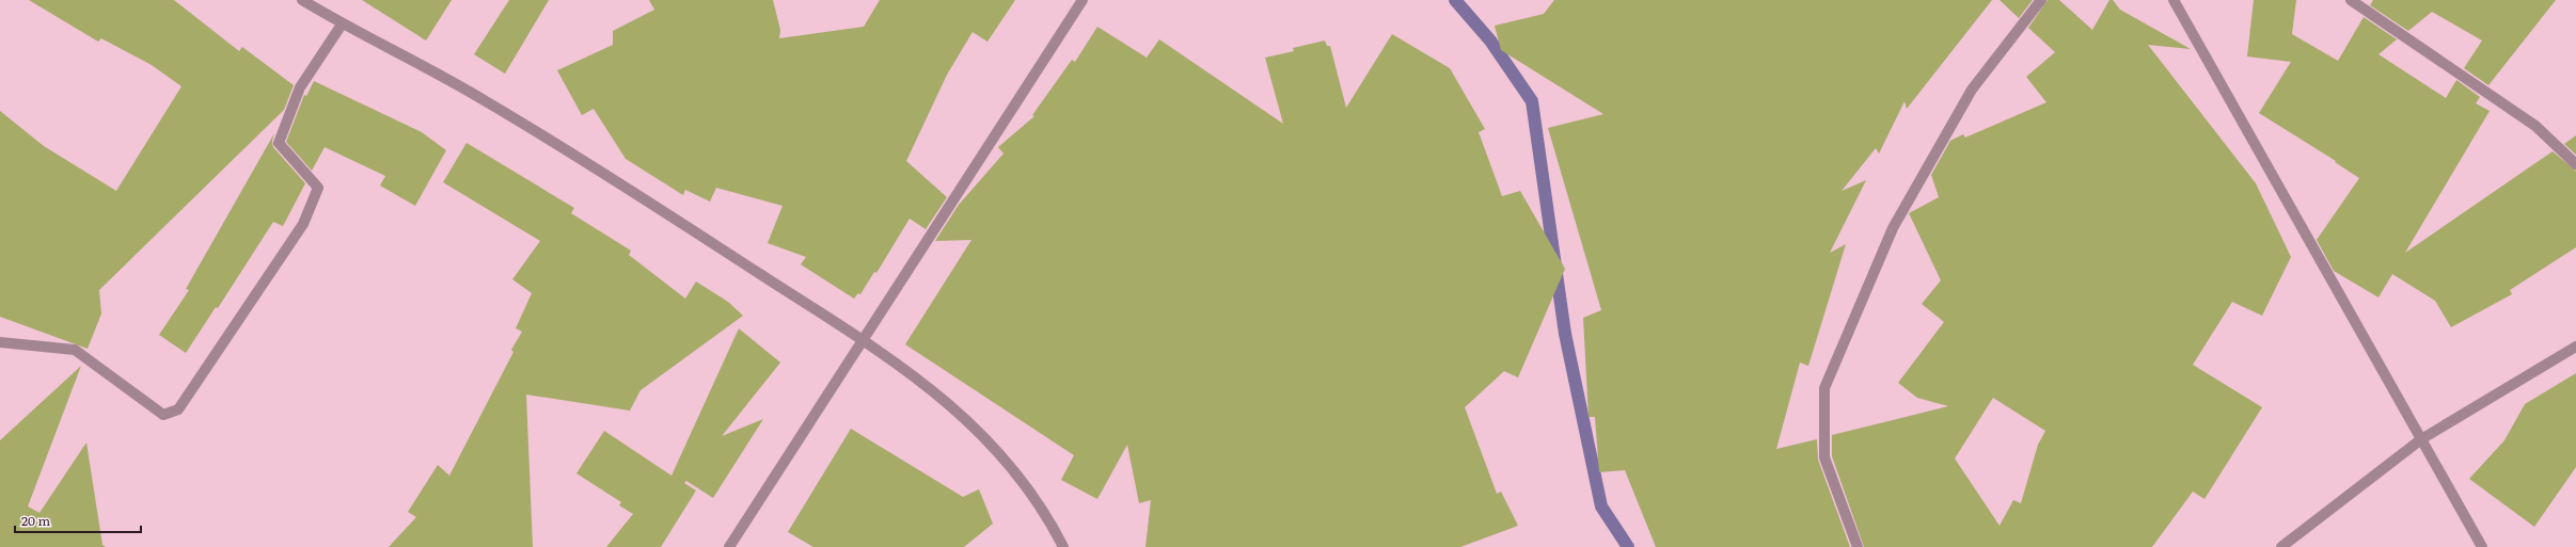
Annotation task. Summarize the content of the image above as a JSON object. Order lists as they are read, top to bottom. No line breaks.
{"scale_bar":"20 m"}
